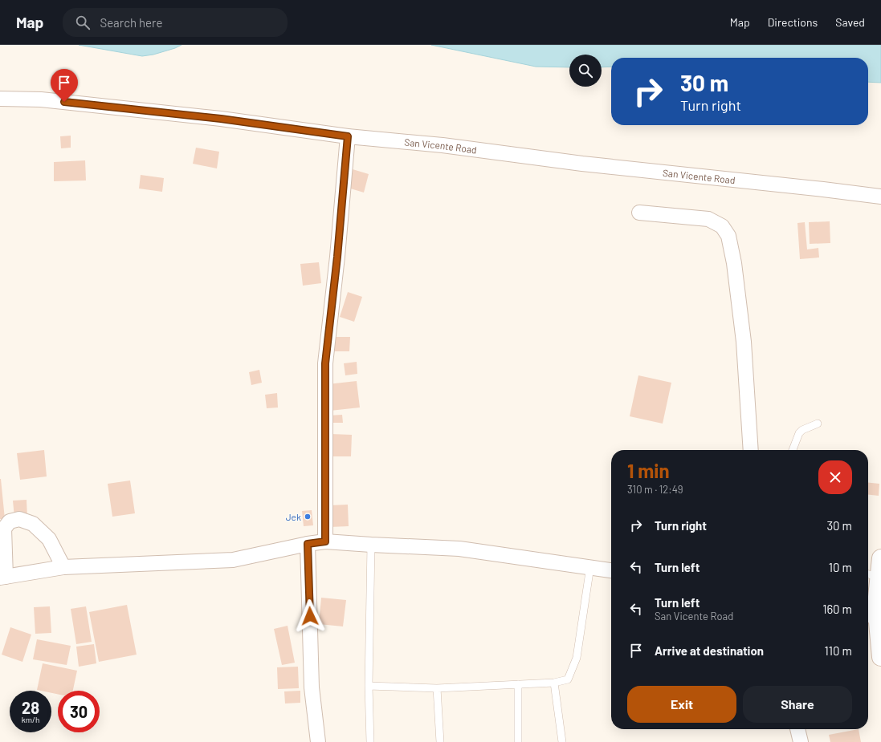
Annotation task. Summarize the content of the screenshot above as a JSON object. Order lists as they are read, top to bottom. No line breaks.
{"streets":{"street":["San Vicente Road"]},"places":["Jek"],"page":{"header":"Map","search":"Search here","nav":["Map","Directions","Saved"],"turn":["30 m","Turn right"],"heading":["1 min","310 m · 12:49"],"list":[{"name":"Turn right","value":"30 m"},{"name":"Turn left","value":"10 m"},{"name":"Turn left","note":"San Vicente Road","value":"160 m"},{"name":"Arrive at destination","value":"110 m"}],"buttons":["Exit","Share"],"speed":"28 km/h","limit":"30"}}
